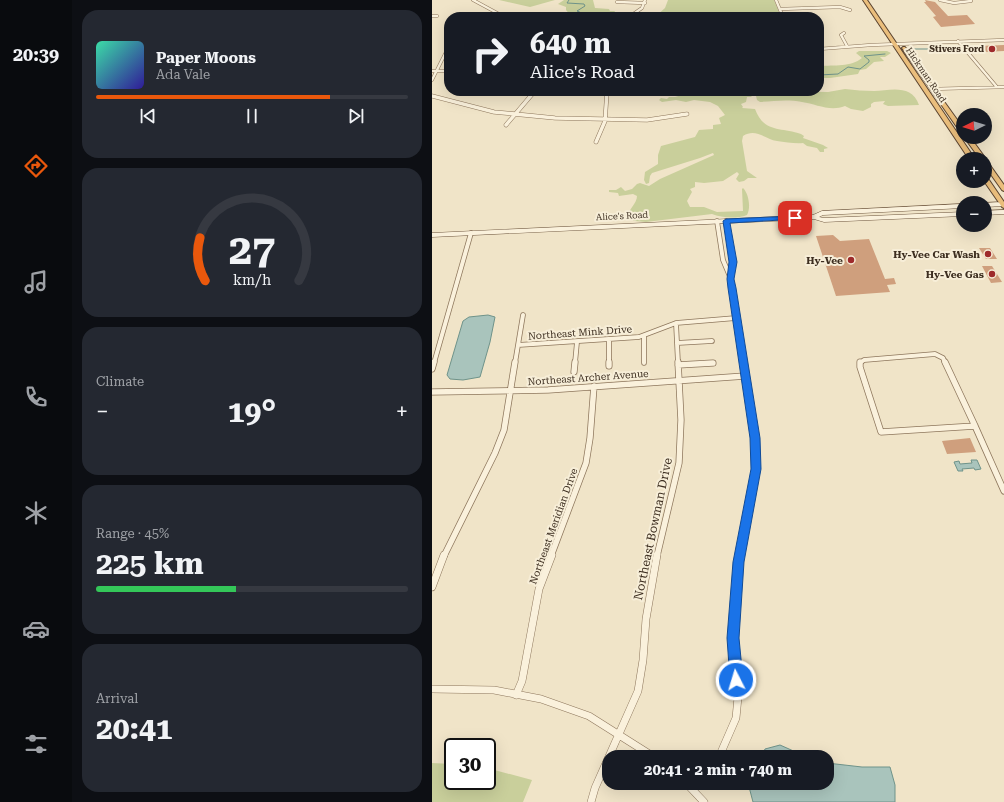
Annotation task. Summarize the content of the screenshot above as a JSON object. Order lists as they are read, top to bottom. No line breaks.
{"streets":{"highway":["Hickman Road"],"main road":["Alice's Road"],"street":["Northeast Mink Drive","Northeast Archer Avenue","Northeast Meridian Drive","Northeast Bowman Drive"]},"crossings":[["Northeast Mink Drive","Northeast Bowman Drive"],["Northeast Archer Avenue","Northeast Meridian Drive"],["Northeast Archer Avenue","Northeast Bowman Drive"]],"places":["Stivers Ford","Hy-Vee Car Wash","Hy-Vee","Hy-Vee Gas"],"north":"left","page":{"tabs":"20:39","turn":["640 m","Alice's Road"],"song":["Paper Moons","Ada Vale"],"map_buttons":["+","−"],"tile":["Climate",["Range · 45%","225 km"],["Arrival","20:41"]],"heat":["−","19°","+"],"limit":"30","trip":"20:41 · 2 min · 740 m","gauge":["27","km/h"]}}
